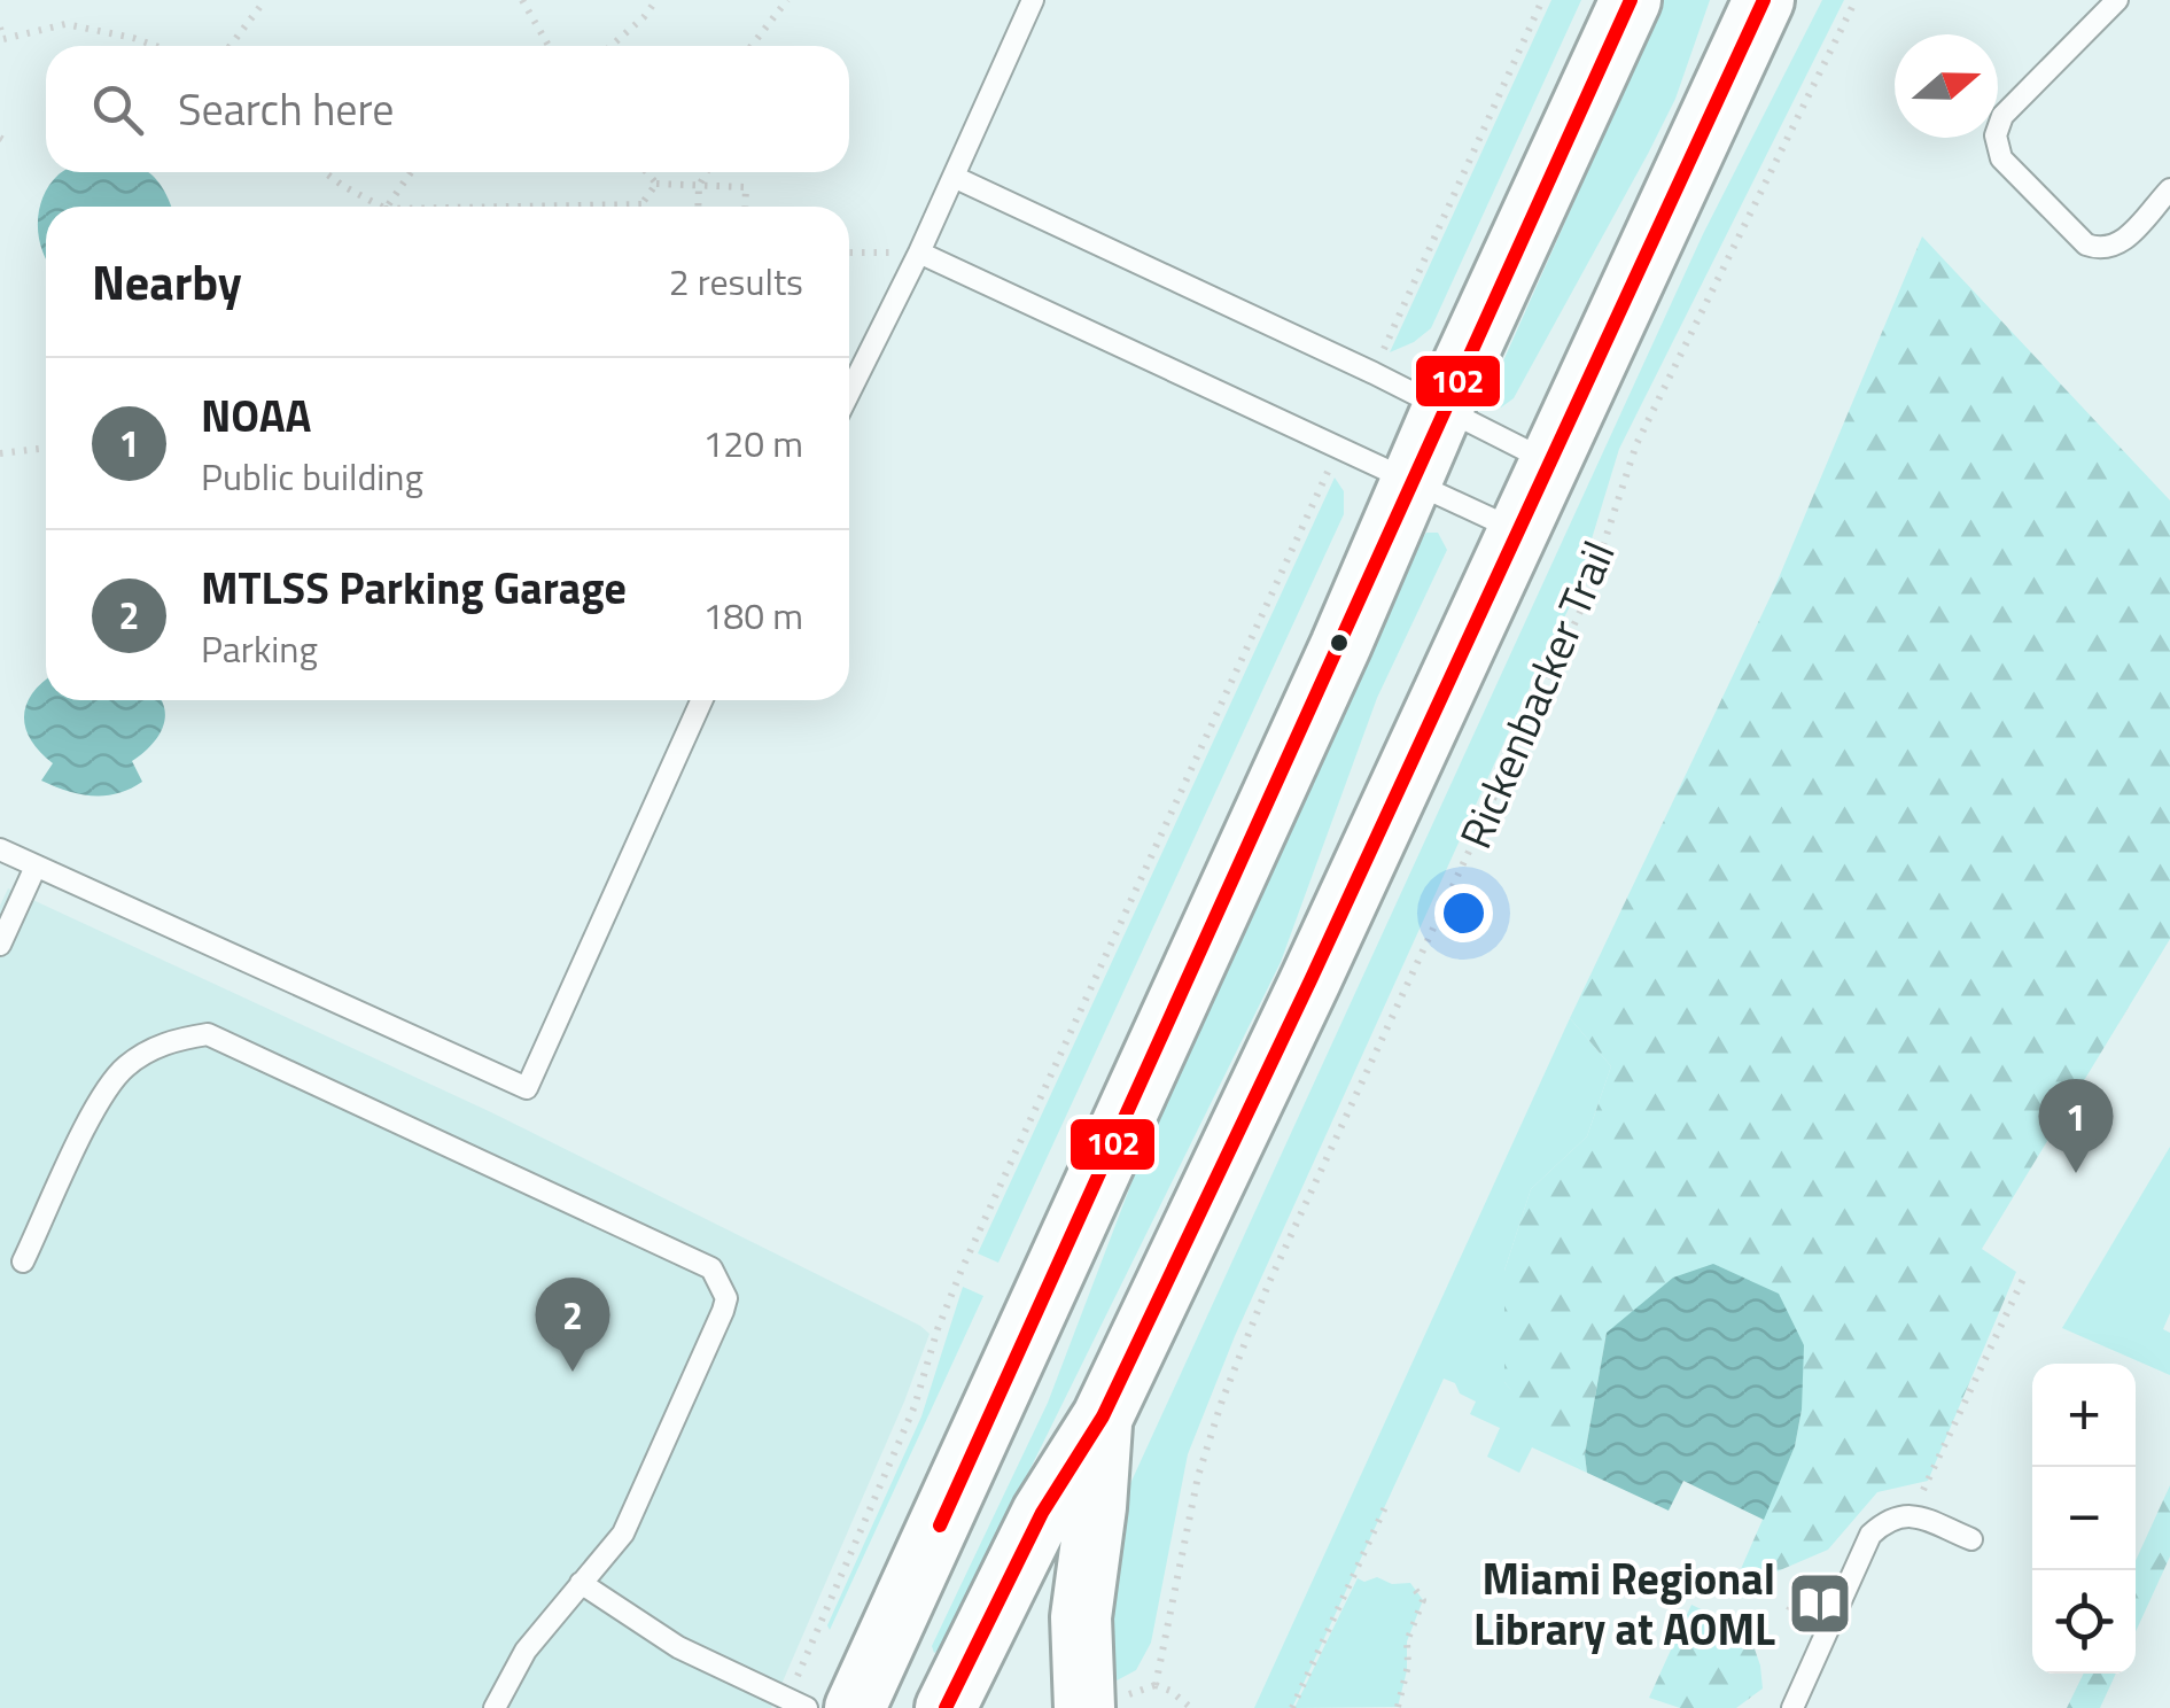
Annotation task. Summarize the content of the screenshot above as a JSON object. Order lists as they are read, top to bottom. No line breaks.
{"streets":{"path":["Rickenbacker Trail"]},"places":{"library":["Miami Regional Library at AOML"]},"lines":["transit line 102"],"north":"right","page":{"search":"Search here","heading":["Nearby","2 results"],"list":[{"mark":"1","name":"NOAA","note":"Public building","value":"120 m"},{"mark":"2","name":"MTLSS Parking Garage","note":"Parking","value":"180 m"}],"pins":["1","2"],"map_buttons":["+","−"]}}
